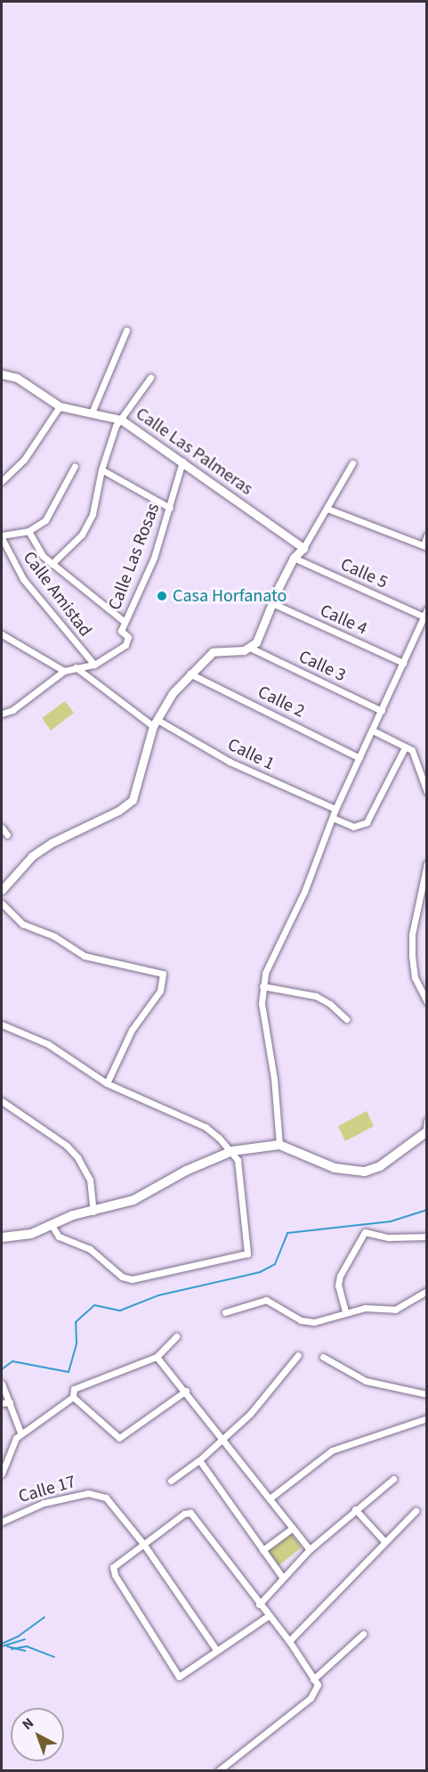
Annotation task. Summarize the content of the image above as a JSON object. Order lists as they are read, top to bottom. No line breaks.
{"streets":{"street":["Calle Las Palmeras","Calle Las Rosas","Calle 5","Calle Amistad","Calle 4","Calle 3","Calle 2","Calle 1","Calle 17"]},"crossings":[["Calle Las Palmeras","Calle Las Rosas"],["Calle Las Rosas","Calle Amistad"],["Calle Las Rosas","Calle 1"]],"places":["Casa Horfanato"],"north":"top left"}
